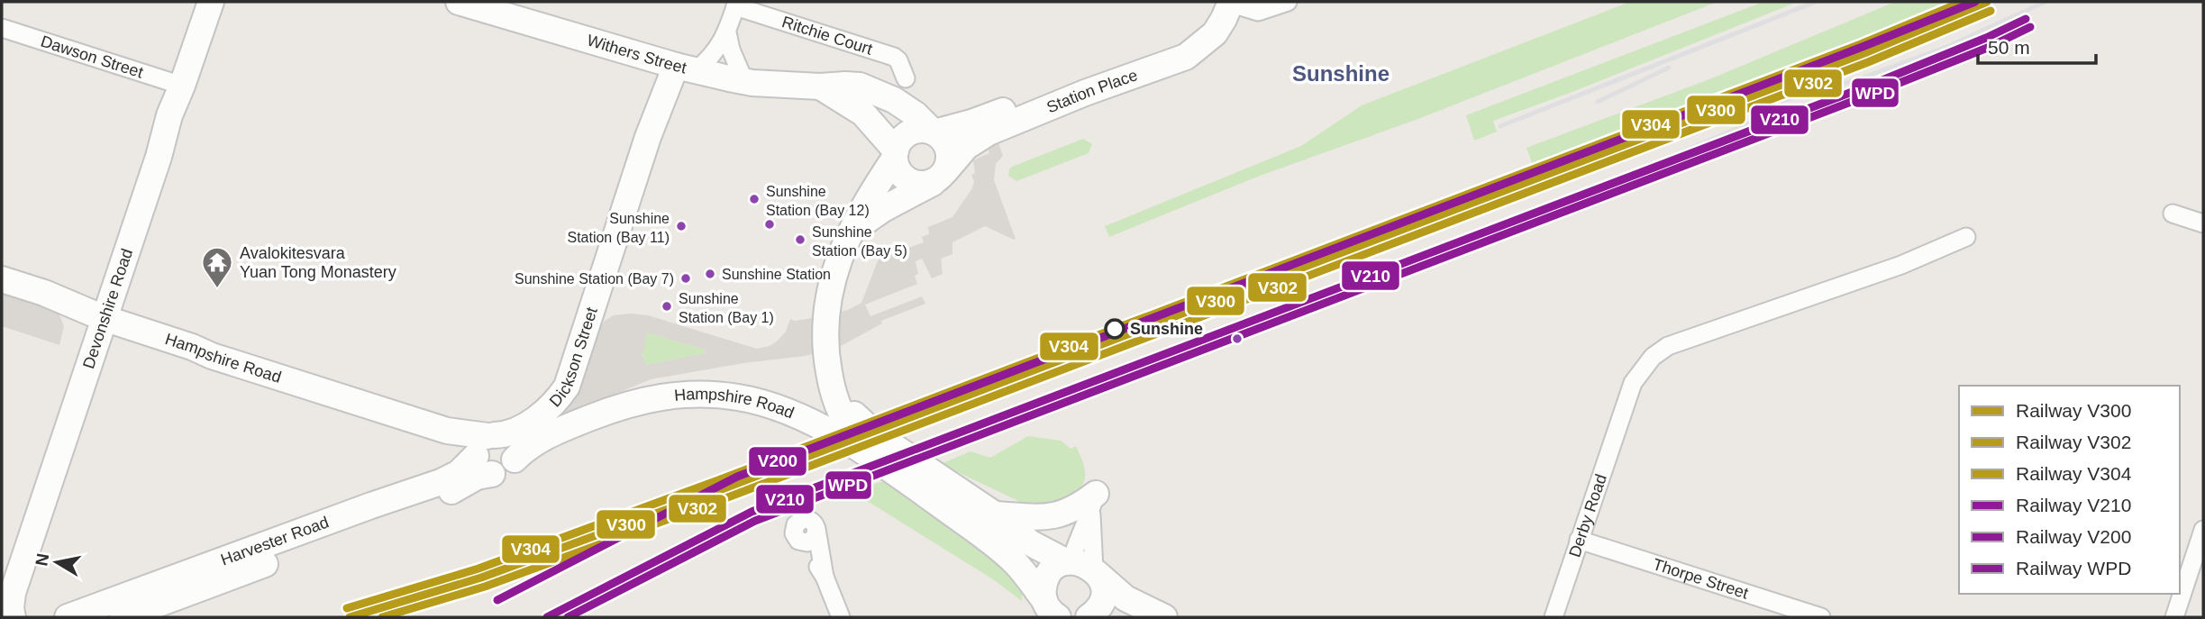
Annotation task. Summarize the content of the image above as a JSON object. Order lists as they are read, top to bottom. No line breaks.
{"streets":{"street":["Ritchie Court","Withers Street","Dawson Street","Station Place","Devonshire Road","Dickson Street","Hampshire Road","Derby Road","Harvester Road","Thorpe Street"]},"crossings":[["Ritchie Court","Dickson Street"],["Withers Street","Station Place"],["Withers Street","Dickson Street"],["Withers Street","Hampshire Road"],["Dawson Street","Devonshire Road"],["Station Place","Hampshire Road"],["Devonshire Road","Hampshire Road"],["Dickson Street","Hampshire Road"],["Dickson Street","Harvester Road"],["Hampshire Road","Harvester Road"],["Derby Road","Thorpe Street"]],"districts":["Sunshine"],"places":{"other":["Sunshine Station (Bay 12)","Sunshine Station (Bay 11)","Sunshine Station (Bay 5)","Sunshine Station","Sunshine Station (Bay 7)","Sunshine Station (Bay 1)","Sunshine"],"temple":["Avalokitesvara Yuan Tong Monastery"]},"lines":["rail line V300","rail line V304","rail line V200","rail line V302","rail line V210","rail line WPD"],"legend":["Railway V300","Railway V302","Railway V304","Railway V210","Railway V200","Railway WPD"],"scale_bar":"50 m","north":"left"}
